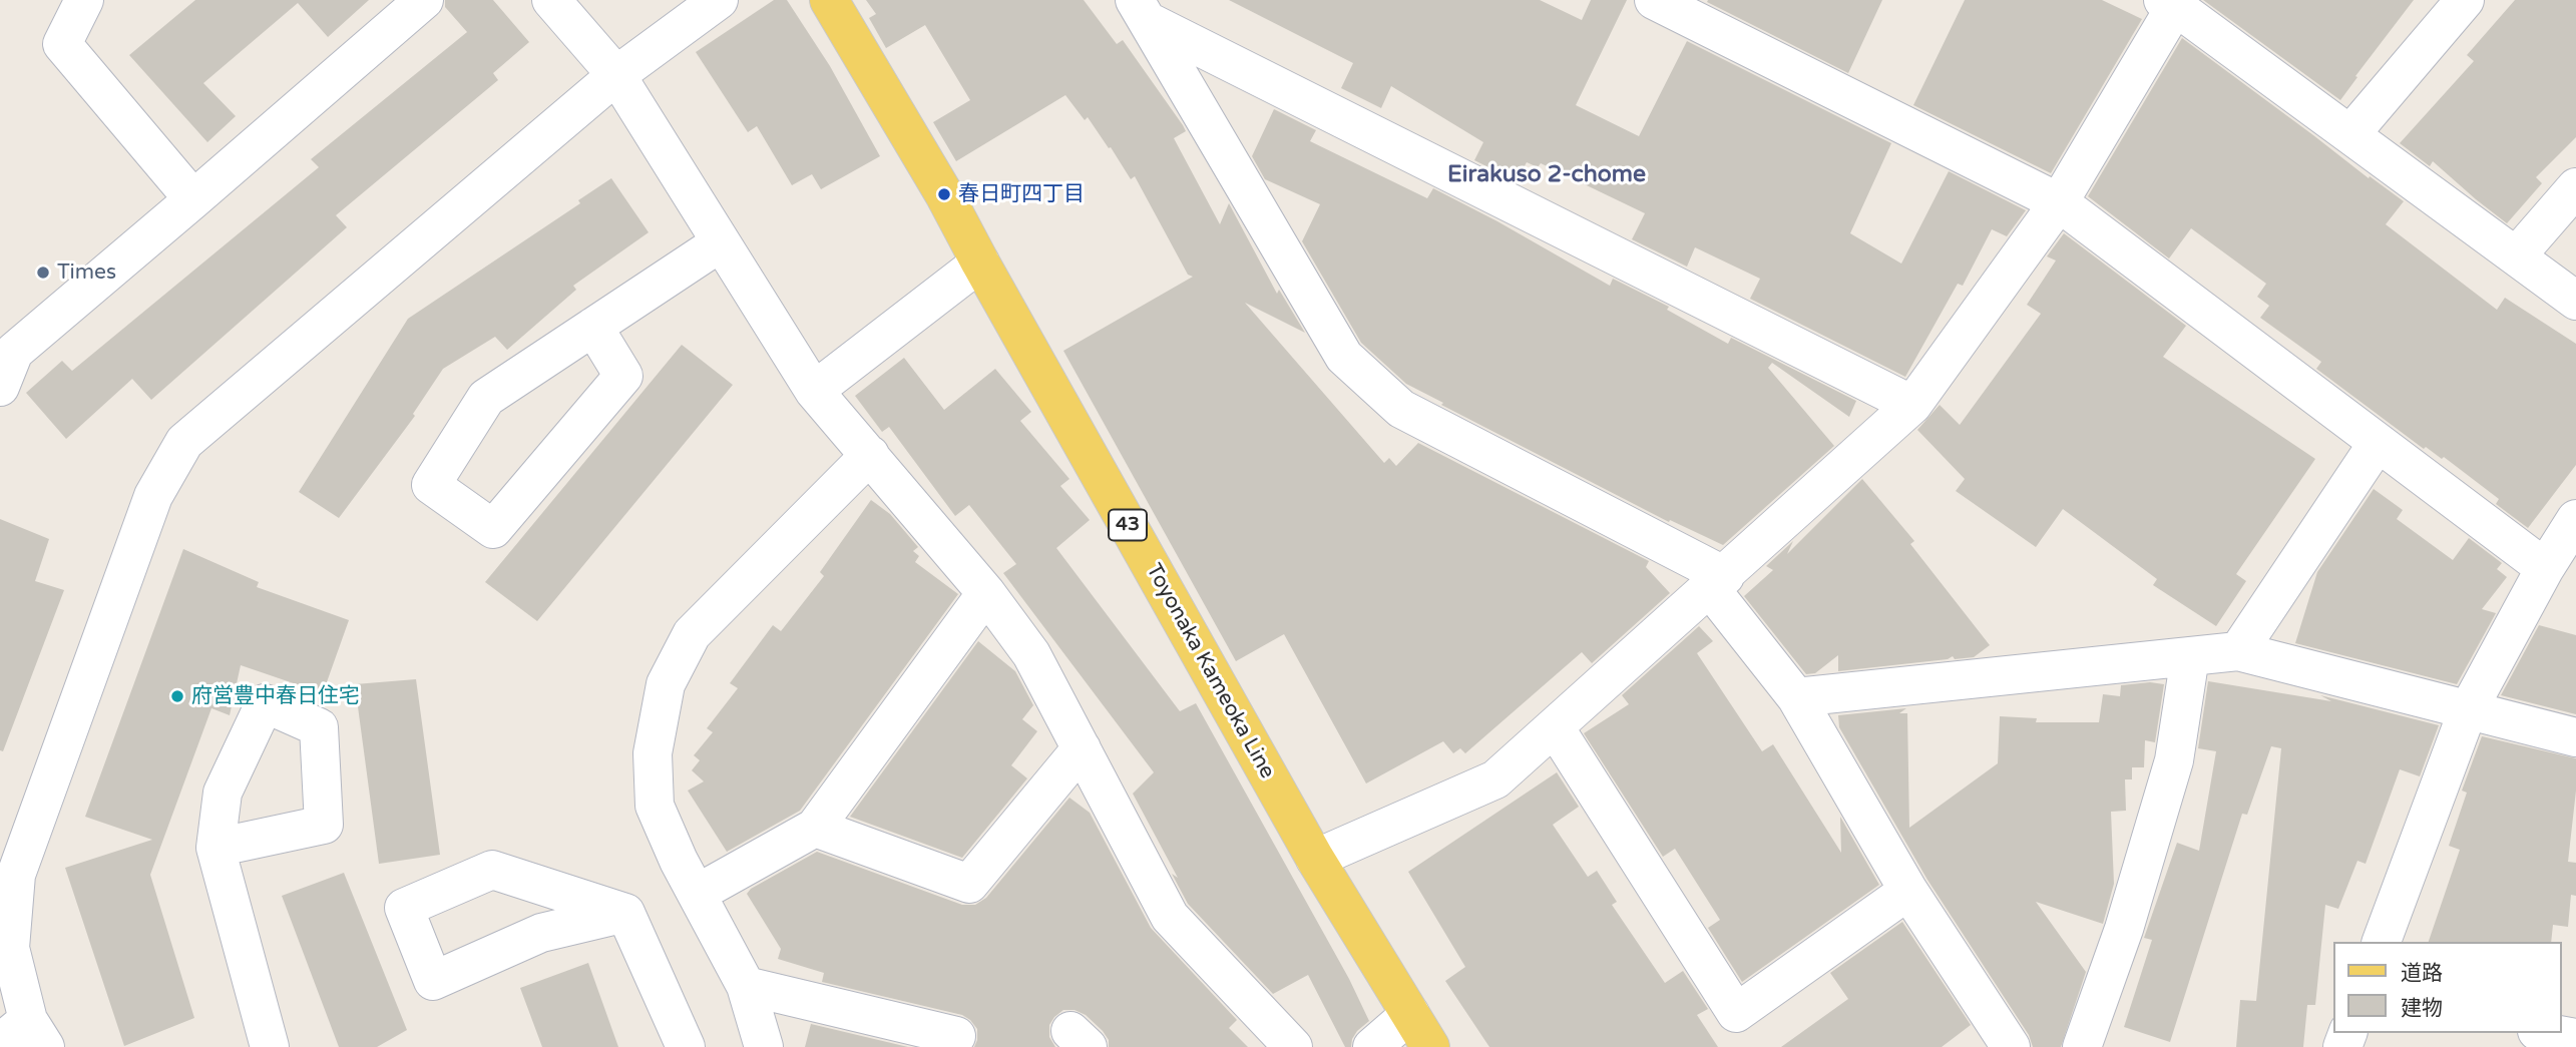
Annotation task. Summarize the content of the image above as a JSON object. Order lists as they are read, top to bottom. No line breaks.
{"streets":{"main road":["43","Toyonaka Kameoka Line"]},"districts":["Eirakuso 2-chome"],"places":["春日町四丁目","Times","府営豊中春日住宅"],"legend":["道路","建物"]}
